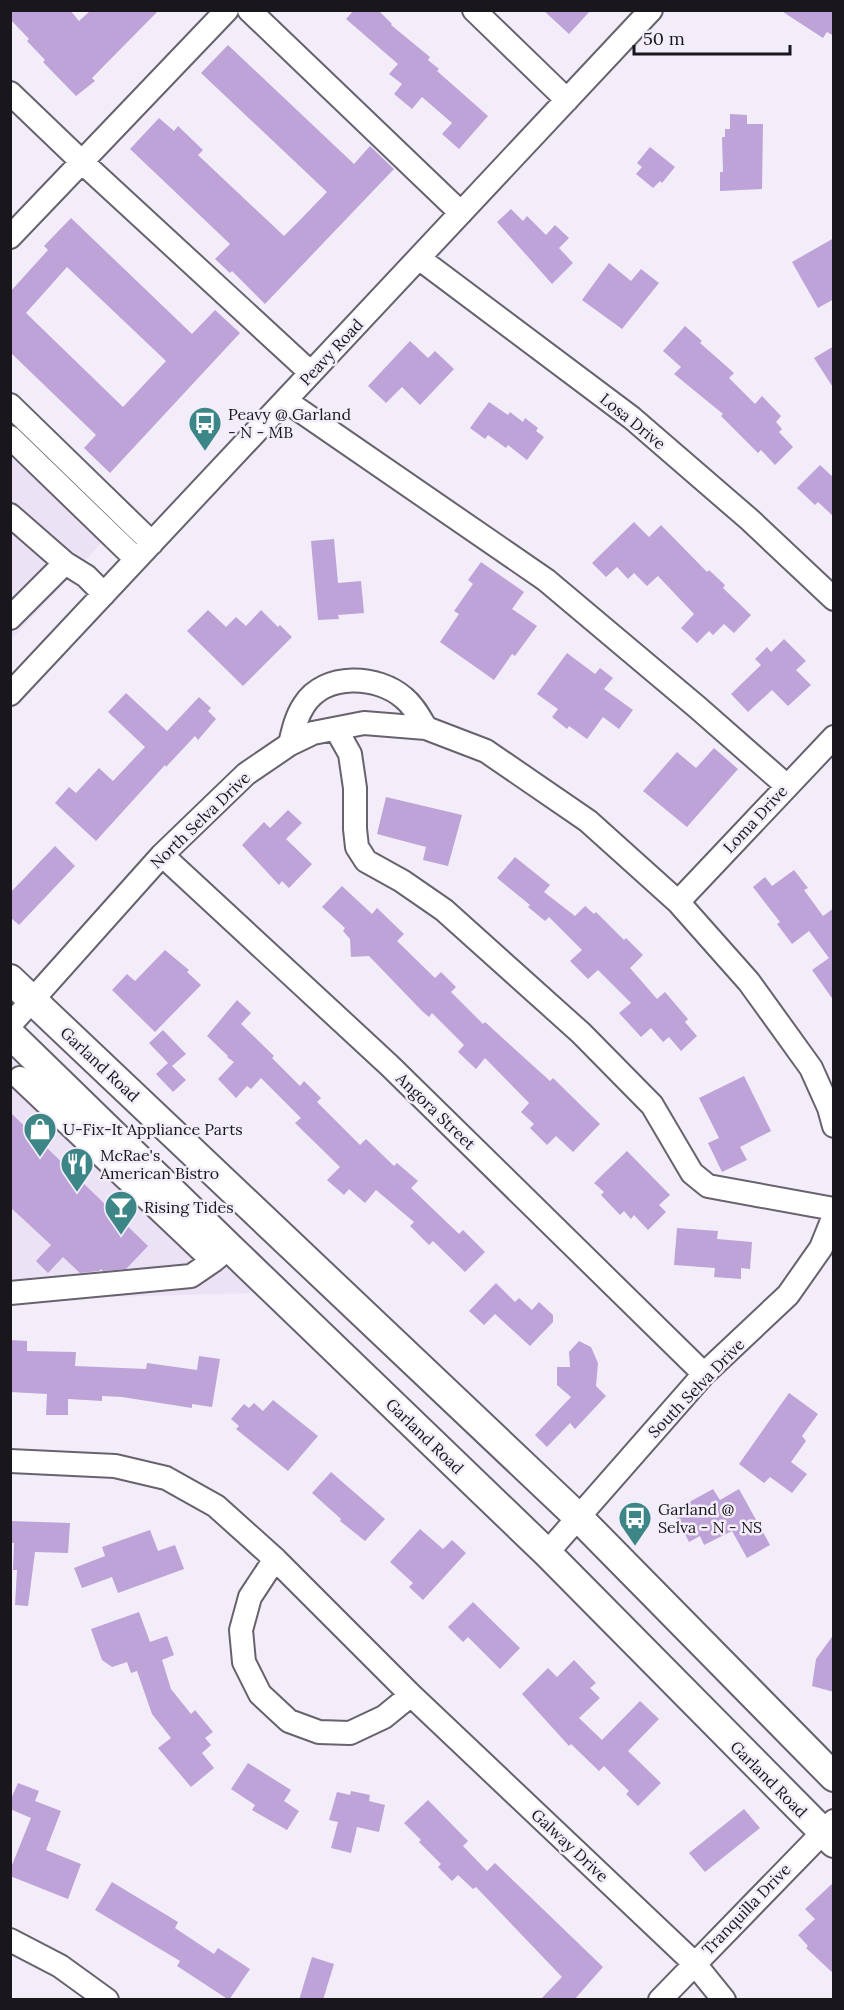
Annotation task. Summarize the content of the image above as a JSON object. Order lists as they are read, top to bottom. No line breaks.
{"streets":{"main road":["Garland Road"],"street":["Peavy Road","Losa Drive","Loma Drive","North Selva Drive","Angora Street","South Selva Drive","Galway Drive","Tranquilla Drive"]},"crossings":[["Peavy Road","Losa Drive"],["Loma Drive","North Selva Drive"],["North Selva Drive","Garland Road"],["North Selva Drive","Angora Street"],["Garland Road","South Selva Drive"],["Garland Road","Tranquilla Drive"],["Angora Street","South Selva Drive"],["Galway Drive","Tranquilla Drive"]],"places":{"bus stop":["Peavy @ Garland - N - MB","Garland @ Selva - N - NS"],"shop":["U-Fix-It Appliance Parts"],"restaurant":["McRae's American Bistro"],"bar":["Rising Tides"]},"scale_bar":"50 m"}
